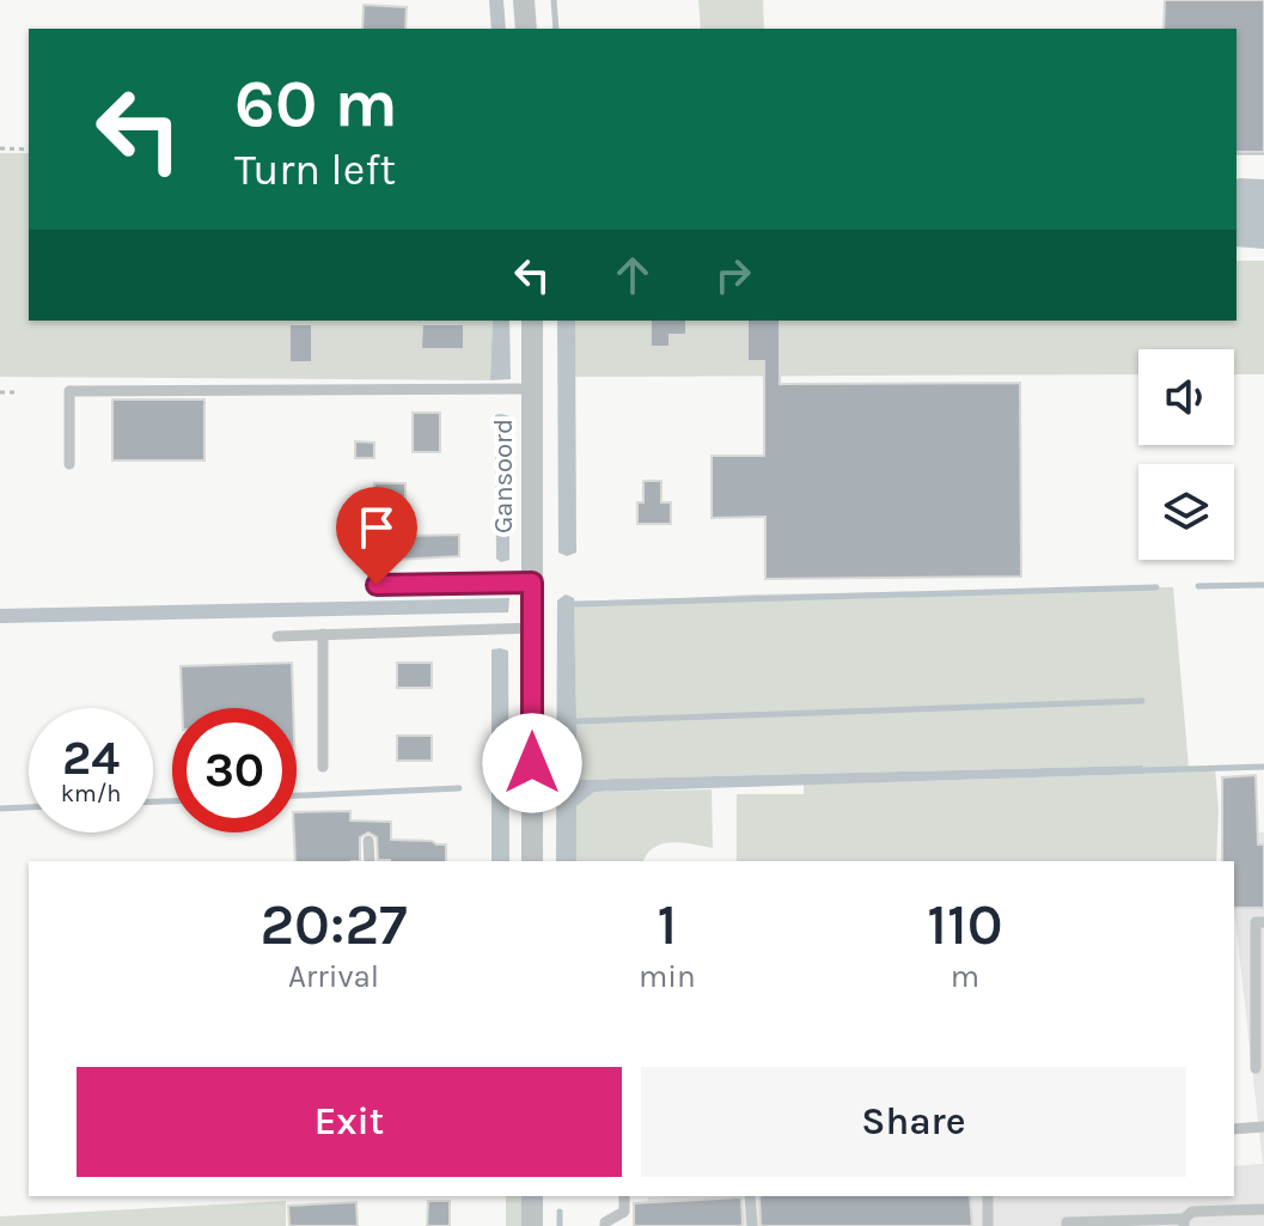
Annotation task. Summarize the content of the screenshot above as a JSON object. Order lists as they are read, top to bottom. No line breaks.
{"streets":{"street":["Gansoord"]},"page":{"turn":["60 m","Turn left"],"speed":"24 km/h","limit":"30","eta":["20:27","Arrival","1","min","110","m"],"buttons":["Exit","Share"]}}
